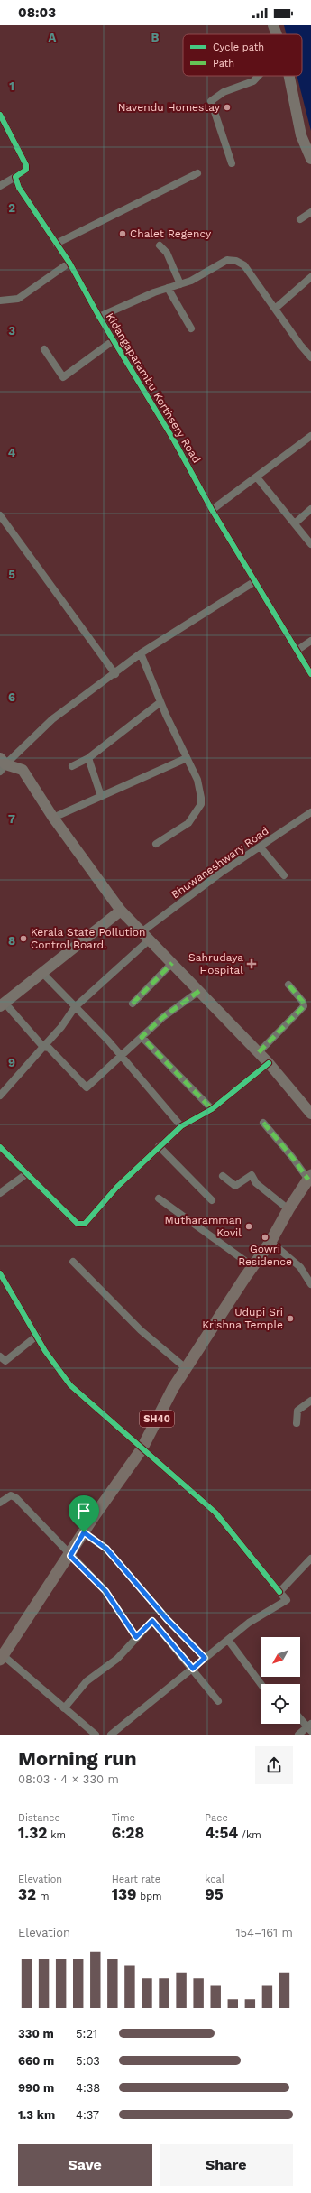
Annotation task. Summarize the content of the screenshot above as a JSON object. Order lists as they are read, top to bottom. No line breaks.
{"streets":{"main road":["SH40"],"street":["Kidangaparambu Korthsery Road","Bhuwaneshwary Road"]},"places":{"other":["Navendu Homestay","Chalet Regency","Kerala State Pollution Control Board.","Mutharamman Kovil","Gowri Residence","Udupi Sri Krishna Temple"],"health":["Sahrudaya Hospital"]},"legend":["Cycle path","Path"],"north":"bottom left","page":{"status":"08:03","heading":["Morning run","08:03 · 4 × 330 m"],"stats":[["Distance","1.32 km"],["Time","6:28"],["Pace","4:54 /km"],["Elevation","32 m"],["Heart rate","139 bpm"],["kcal","95"]],"chart":["Elevation","154–161 m"],"list":[{"name":"330 m","note":"5:21"},{"name":"660 m","note":"5:03"},{"name":"990 m","note":"4:38"},{"name":"1.3 km","note":"4:37"}],"buttons":["Save","Share"]},"grid":{"columns":["A","B"],"rows":["1","2","3","4","5","6","7","8","9"]}}
